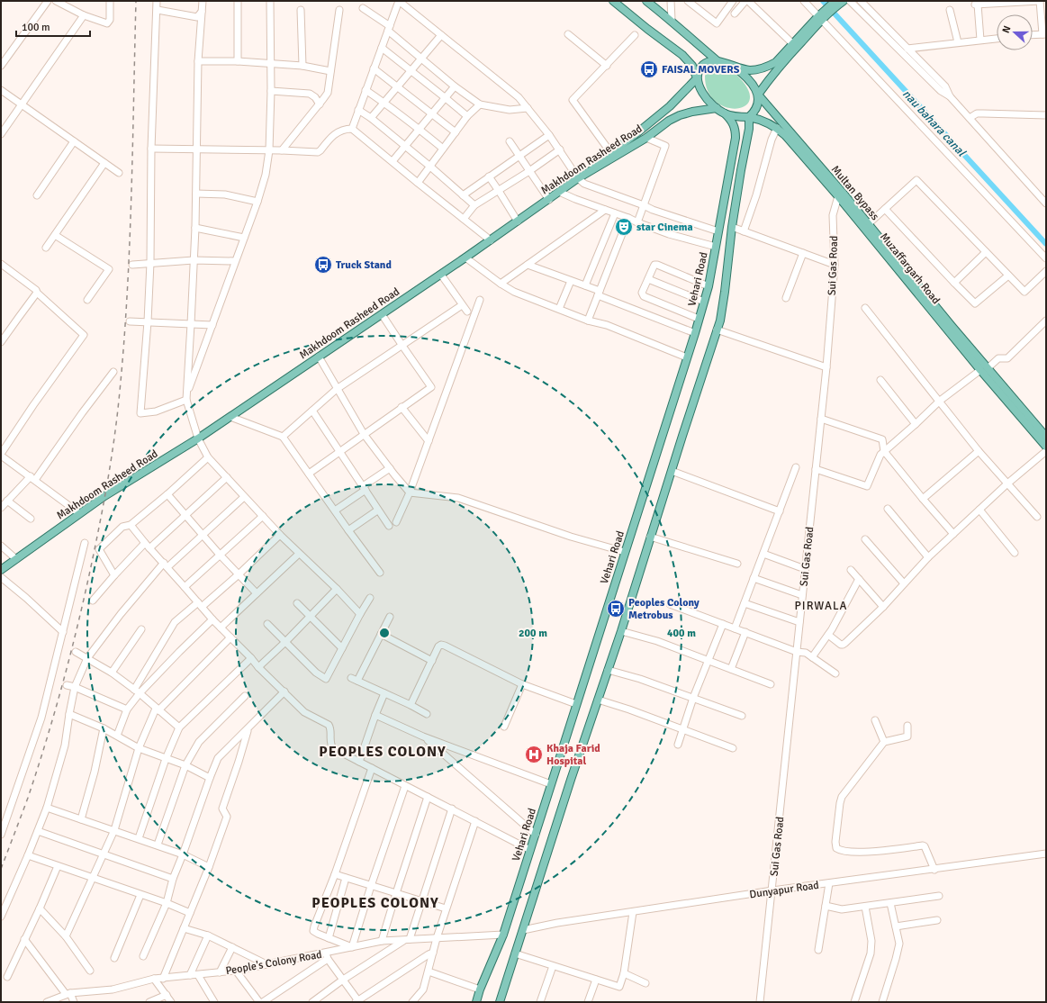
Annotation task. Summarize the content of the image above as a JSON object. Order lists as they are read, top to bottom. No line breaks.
{"streets":{"main road":["Makhdoom Rasheed Road","Multan Bypass","Muzaffargarh Road","Vehari Road"],"street":["Sui Gas Road","Dunyapur Road","People's Colony Road"]},"crossings":[["Makhdoom Rasheed Road","Multan Bypass"],["Makhdoom Rasheed Road","Muzaffargarh Road"],["Makhdoom Rasheed Road","Vehari Road"],["Multan Bypass","Muzaffargarh Road"],["Multan Bypass","Vehari Road"],["Sui Gas Road","Muzaffargarh Road"],["Sui Gas Road","Dunyapur Road"],["Muzaffargarh Road","Vehari Road"],["Vehari Road","People's Colony Road"]],"districts":["PIRWALA","PEOPLES COLONY","PEOPLES COLONY"],"water":["nau bahara canal"],"places":{"bus stop":["FAISAL MOVERS","Truck Stand","Peoples Colony Metrobus"],"theatre":["star Cinema"],"hospital":["Khaja Farid Hospital"]},"scale_bar":"100 m","north":"left","rings":["200 m","400 m"]}
